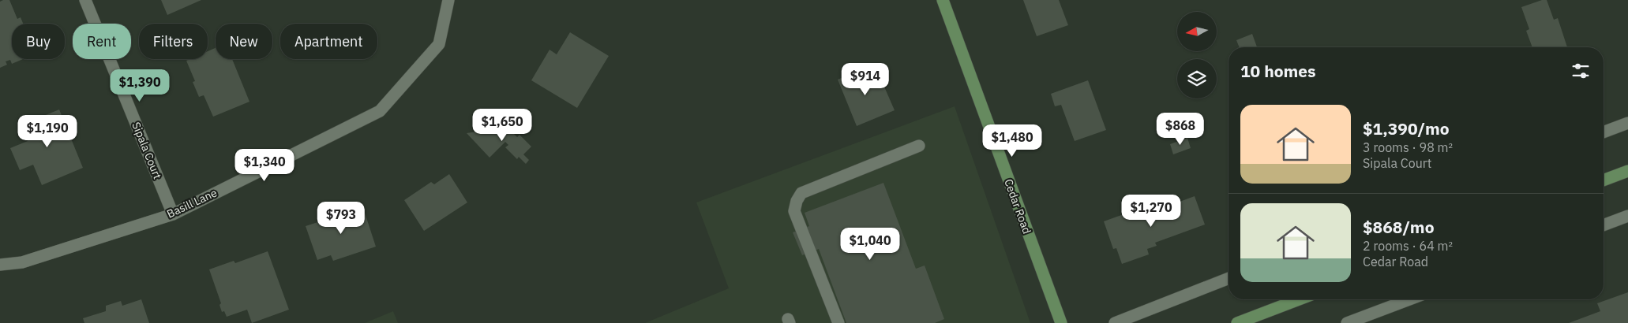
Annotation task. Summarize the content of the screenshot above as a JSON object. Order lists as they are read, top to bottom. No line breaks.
{"streets":{"street":["Sipala Court","Basill Lane","Cedar Road"]},"crossings":[["Sipala Court","Basill Lane"]],"north":"left","page":{"chip":["Buy","Rent","Filters","New","Apartment"],"heading":"10 homes","price":["$914","$1,390","$1,650","$868","$1,190","$1,480","$1,340","$1,270","$793","$1,040"],"list":[{"name":"$1,390/mo","note":"3 rooms · 98 m² · Sipala Court"},{"name":"$868/mo","note":"2 rooms · 64 m² · Cedar Road"}]}}
